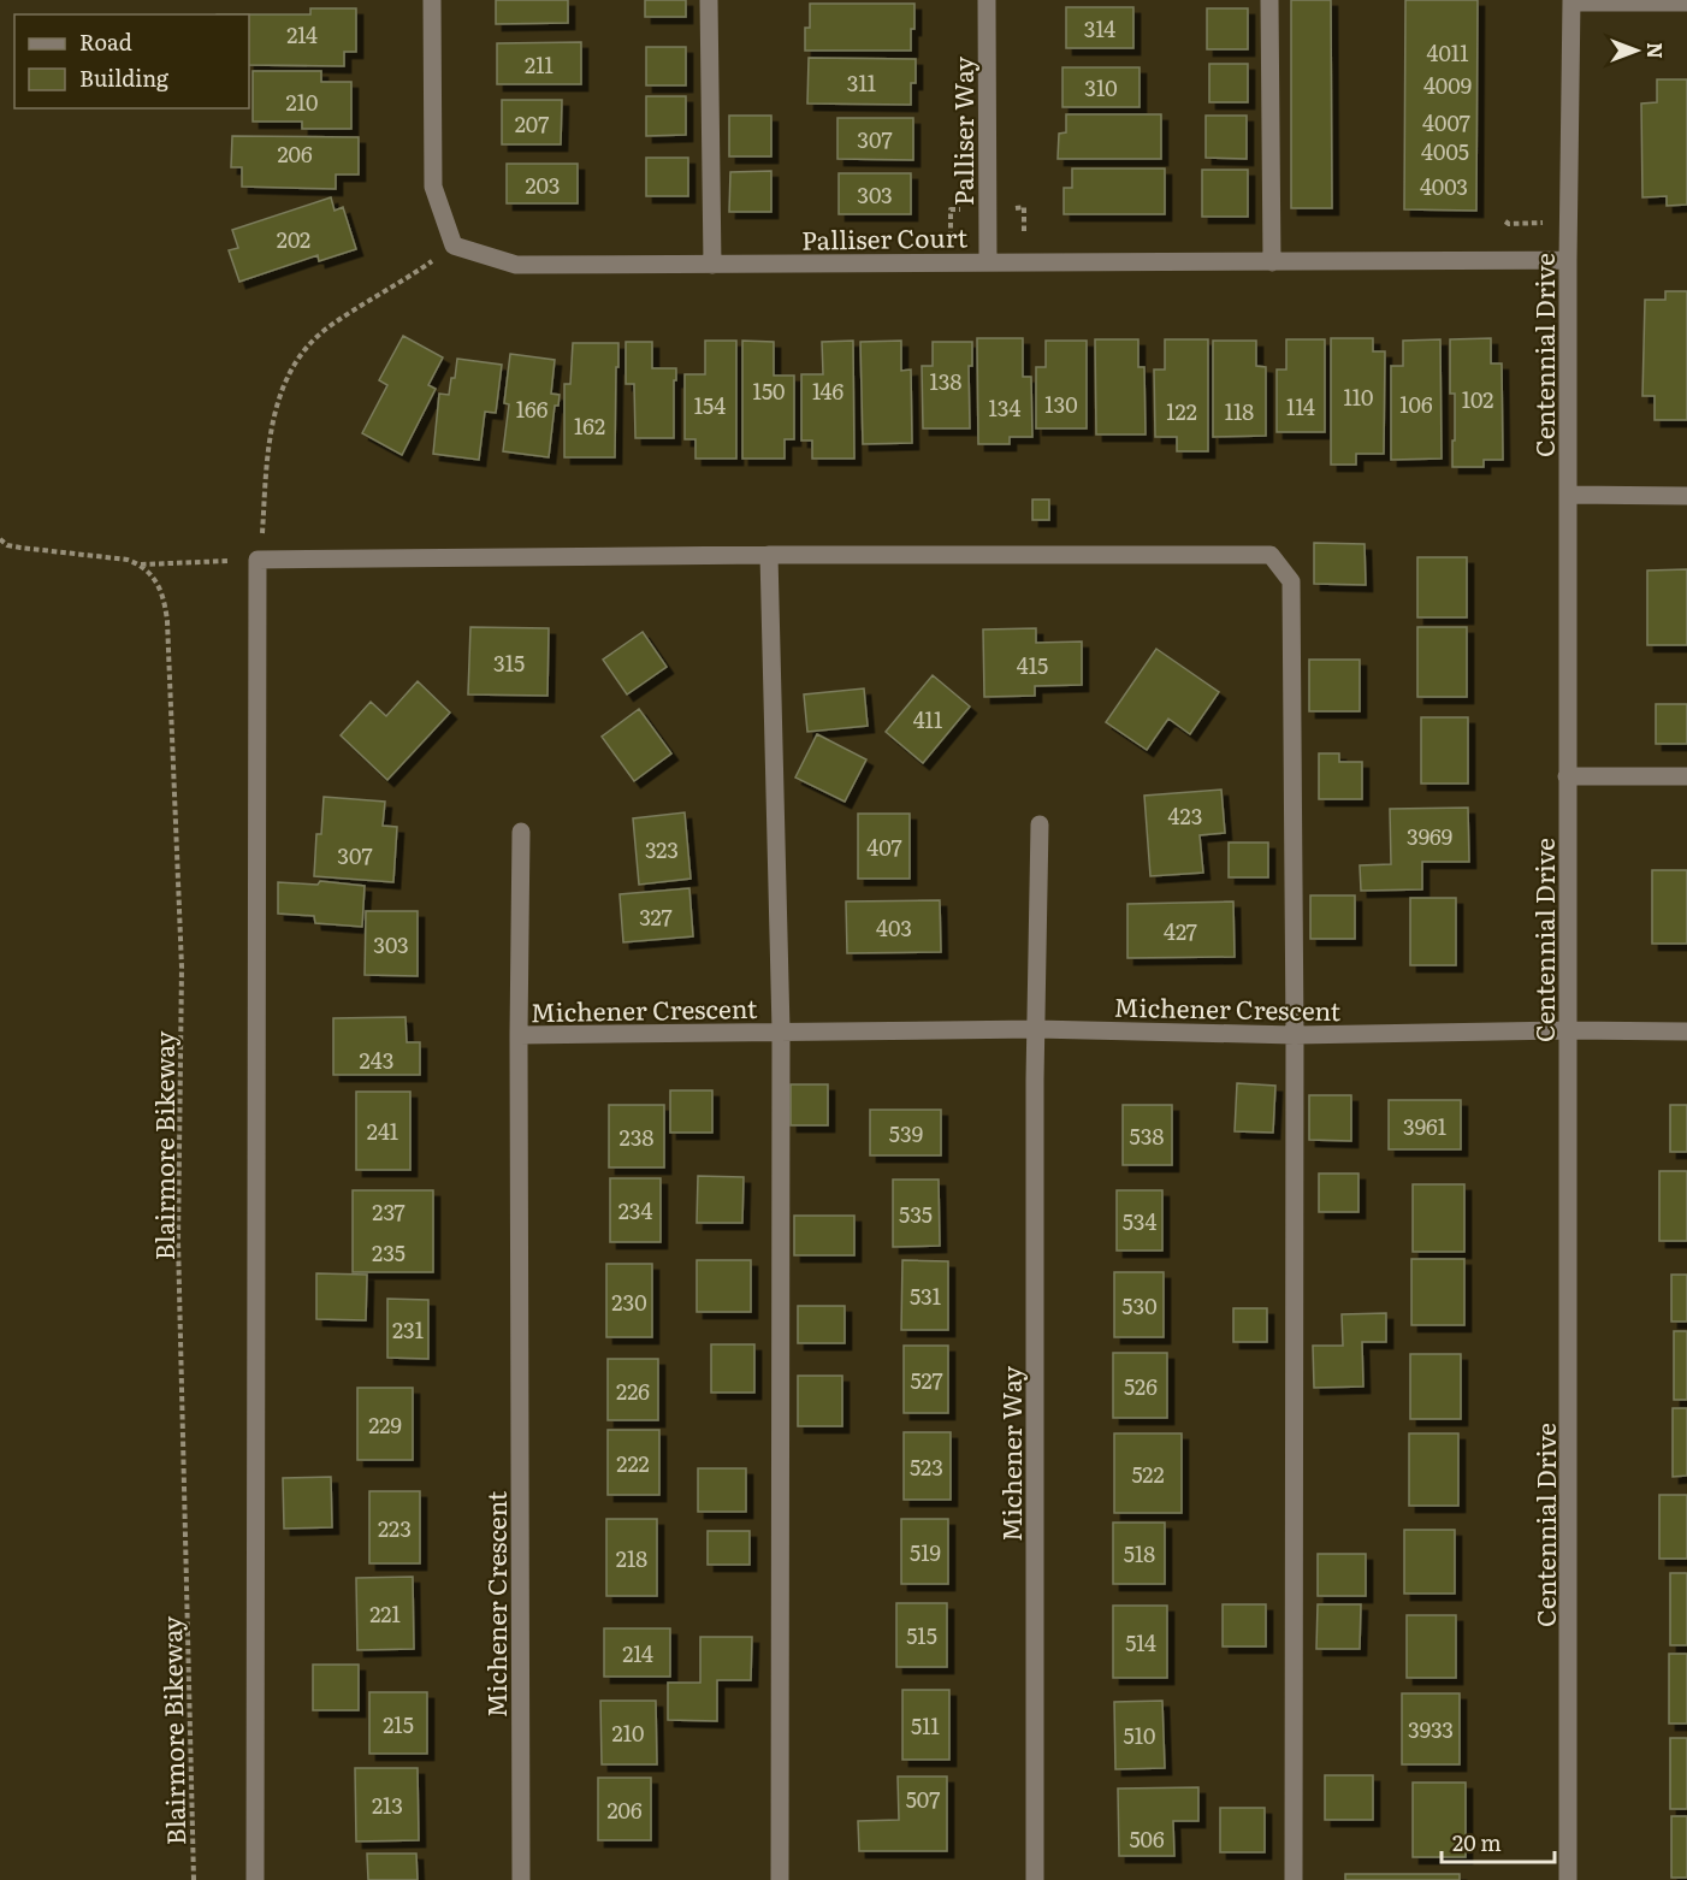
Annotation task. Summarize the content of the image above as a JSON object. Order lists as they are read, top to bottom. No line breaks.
{"streets":{"street":["Palliser Way","Palliser Court","Centennial Drive","Michener Crescent","Michener Way"],"path":["Blairmore Bikeway"]},"crossings":[["Palliser Way","Palliser Court"],["Palliser Court","Centennial Drive"],["Centennial Drive","Michener Crescent"],["Michener Crescent","Michener Way"]],"house_numbers":["314","214","4011","211","311","4009","310","210","4007","207","307","4005","206","203","4003","303","202","138","150","146","110","102","130","106","154","114","134","166","122","118","162","315","415","411","423","3969","407","323","307","327","403","427","303","243","3961","241","539","538","238","234","237","535","534","235","531","230","530","231","527","526","226","229","222","523","522","223","519","518","218","221","515","514","214","215","511","3933","210","510","507","213","206","506"],"legend":["Road","Building"],"scale_bar":"20 m","north":"right"}
